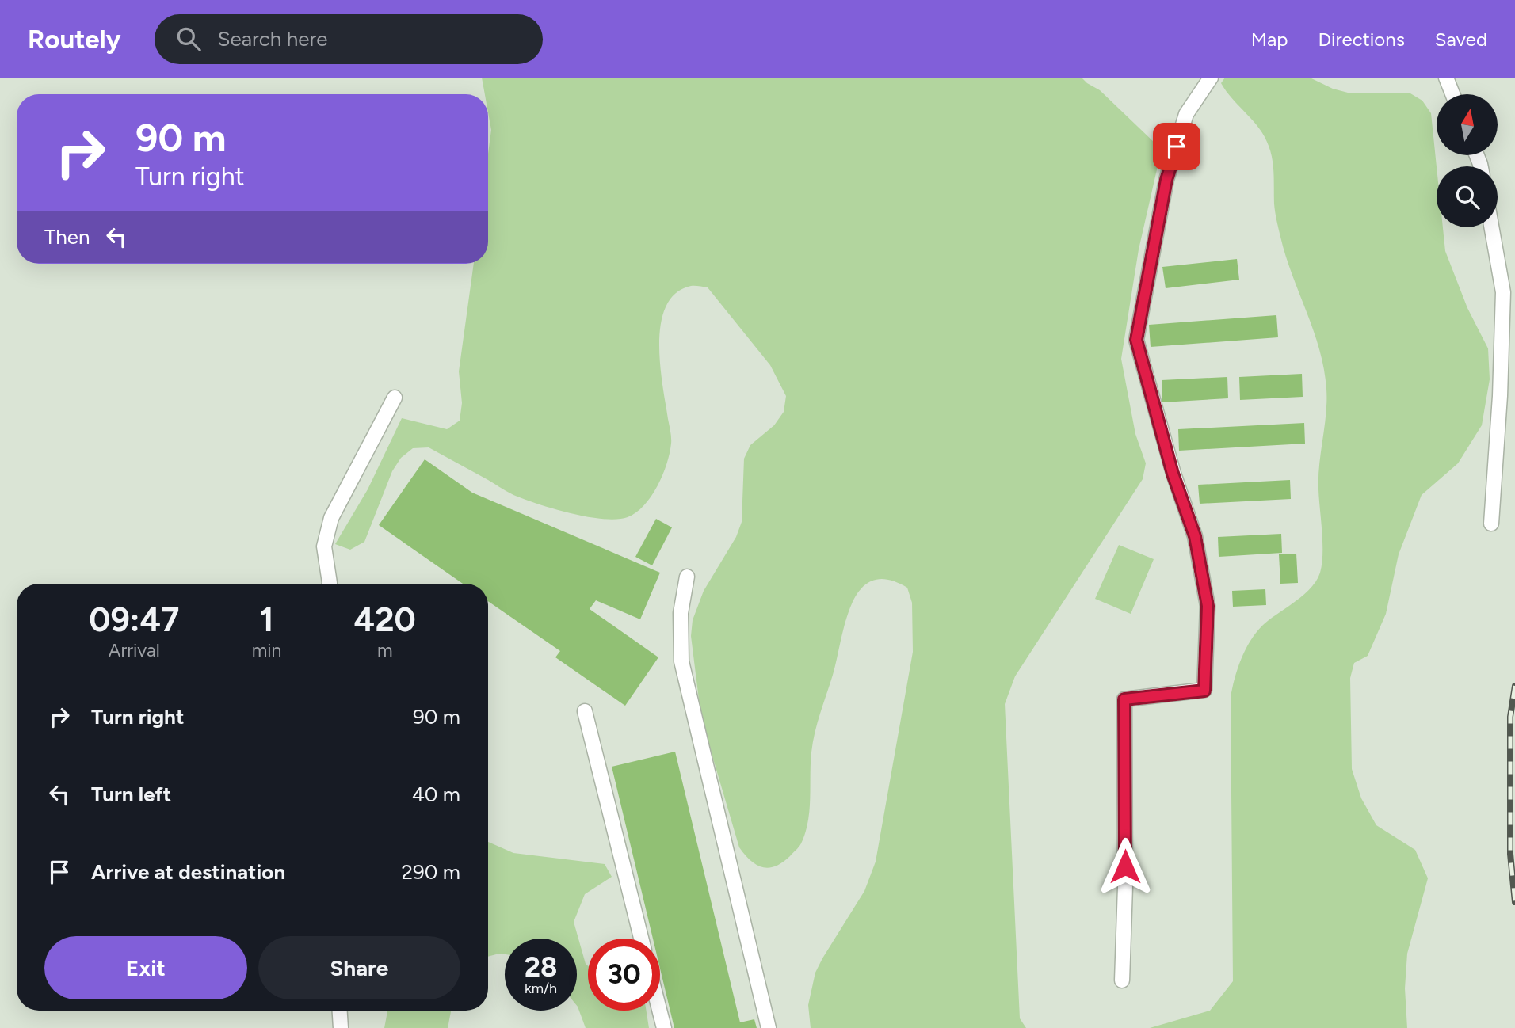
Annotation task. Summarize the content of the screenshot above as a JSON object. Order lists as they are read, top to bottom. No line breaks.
{"north":"top","page":{"header":"Routely","search":"Search here","nav":["Map","Directions","Saved"],"turn":["90 m","Turn right"],"then":"Then","eta":["09:47","Arrival","1","min","420","m"],"list":[{"name":"Turn right","value":"90 m"},{"name":"Turn left","value":"40 m"},{"name":"Arrive at destination","value":"290 m"}],"buttons":["Exit","Share"],"speed":"28 km/h","limit":"30"}}
